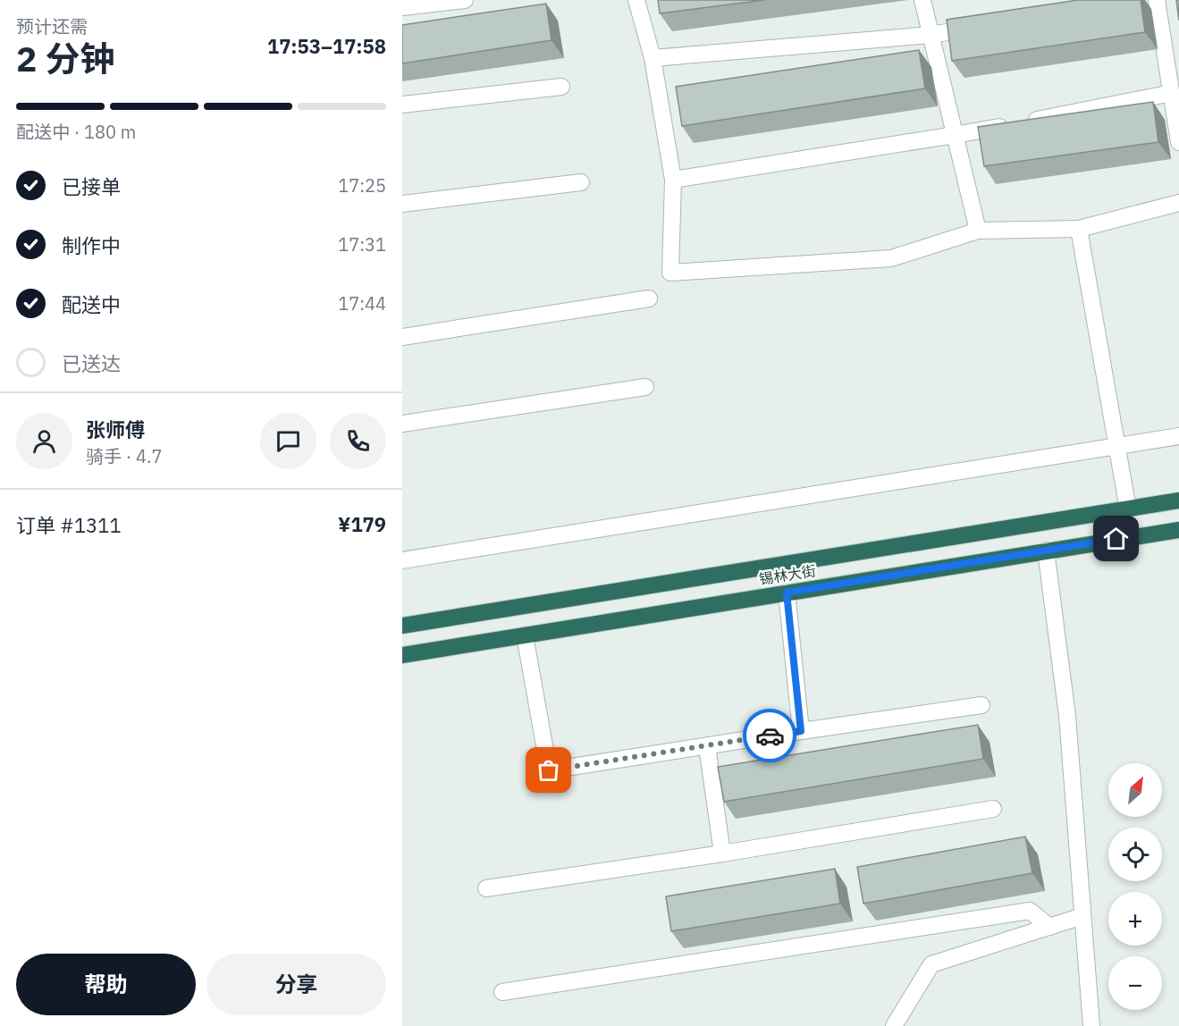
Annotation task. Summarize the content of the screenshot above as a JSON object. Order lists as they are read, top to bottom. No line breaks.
{"streets":{"highway":["锡林大街"]},"north":"top right","page":{"heading":["2 分钟","预计还需","17:53–17:58"],"panel":["张师傅","骑手 · 4.7","订单 #1311","¥179"],"bar":"配送中 · 180 m","list":[["已接单","17:25"],["制作中","17:31"],["配送中","17:44"],"已送达"],"map_buttons":["+","−"],"buttons":["帮助","分享"]}}
